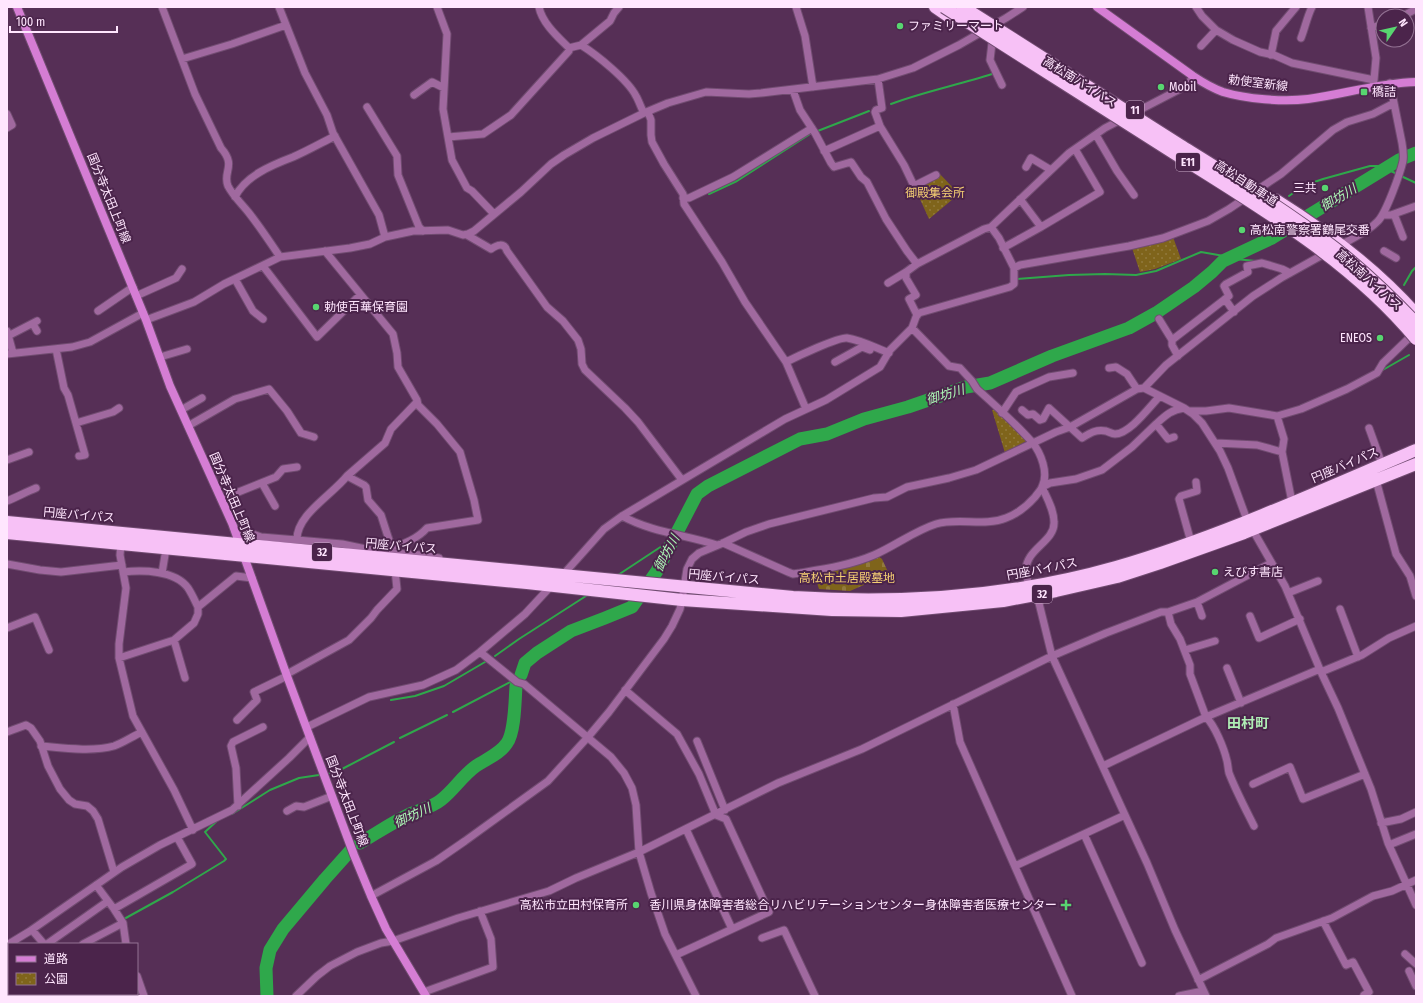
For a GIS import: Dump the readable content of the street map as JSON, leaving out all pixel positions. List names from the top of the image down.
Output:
{
  "streets": {
    "highway": [
      "高松南バイパス",
      "11",
      "E11",
      "高松自動車道",
      "円座バイパス",
      "32"
    ],
    "main road": ["勅使室新線", "国分寺太田上町線"]
  },
  "crossings": [
    ["高松南バイパス", "高松自動車道"],
    ["国分寺太田上町線", "円座バイパス"]
  ],
  "districts": ["田村町"],
  "water": ["御坊川"],
  "parks": ["御殿集会所", "高松市土居殿墓地"],
  "places": {
    "other": [
      "ファミリーマート",
      "Mobil",
      "三共",
      "高松南警察署鶴尾交番",
      "勅使百華保育園",
      "ENEOS",
      "えびす書店",
      "高松市立田村保育所"
    ],
    "transit": ["橋詰"],
    "health": ["香川県身体障害者総合リハビリテーションセンター身体障害者医療センター"]
  },
  "legend": ["道路", "公園"],
  "scale_bar": "100 m",
  "north": "top right"
}
